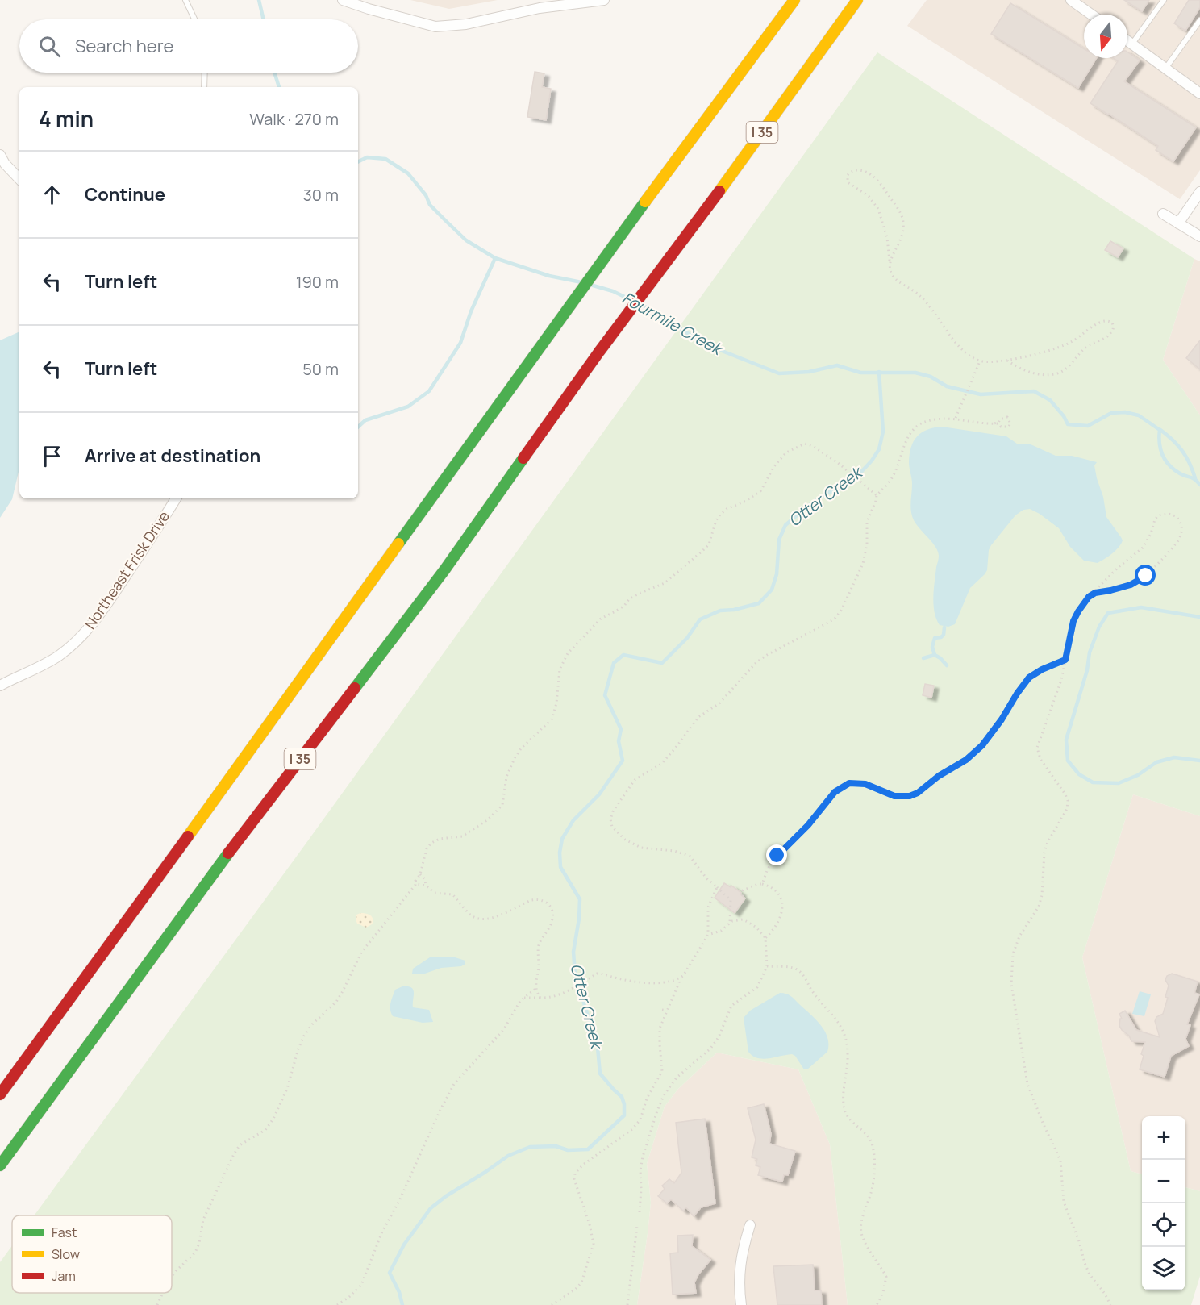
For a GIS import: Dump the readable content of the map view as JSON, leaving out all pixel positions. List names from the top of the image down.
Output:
{
  "streets": {
    "highway": ["I 35"],
    "street": ["Northeast Frisk Drive"]
  },
  "water": ["Fourmile Creek", "Otter Creek"],
  "legend": ["Fast", "Slow", "Jam"],
  "north": "bottom",
  "page": {
    "search": "Search here",
    "heading": ["4 min", "Walk · 270 m"],
    "list": [
      ["Continue", "30 m"],
      ["Turn left", "190 m"],
      ["Turn left", "50 m"],
      "Arrive at destination"
    ],
    "map_buttons": ["+", "−"]
  }
}
